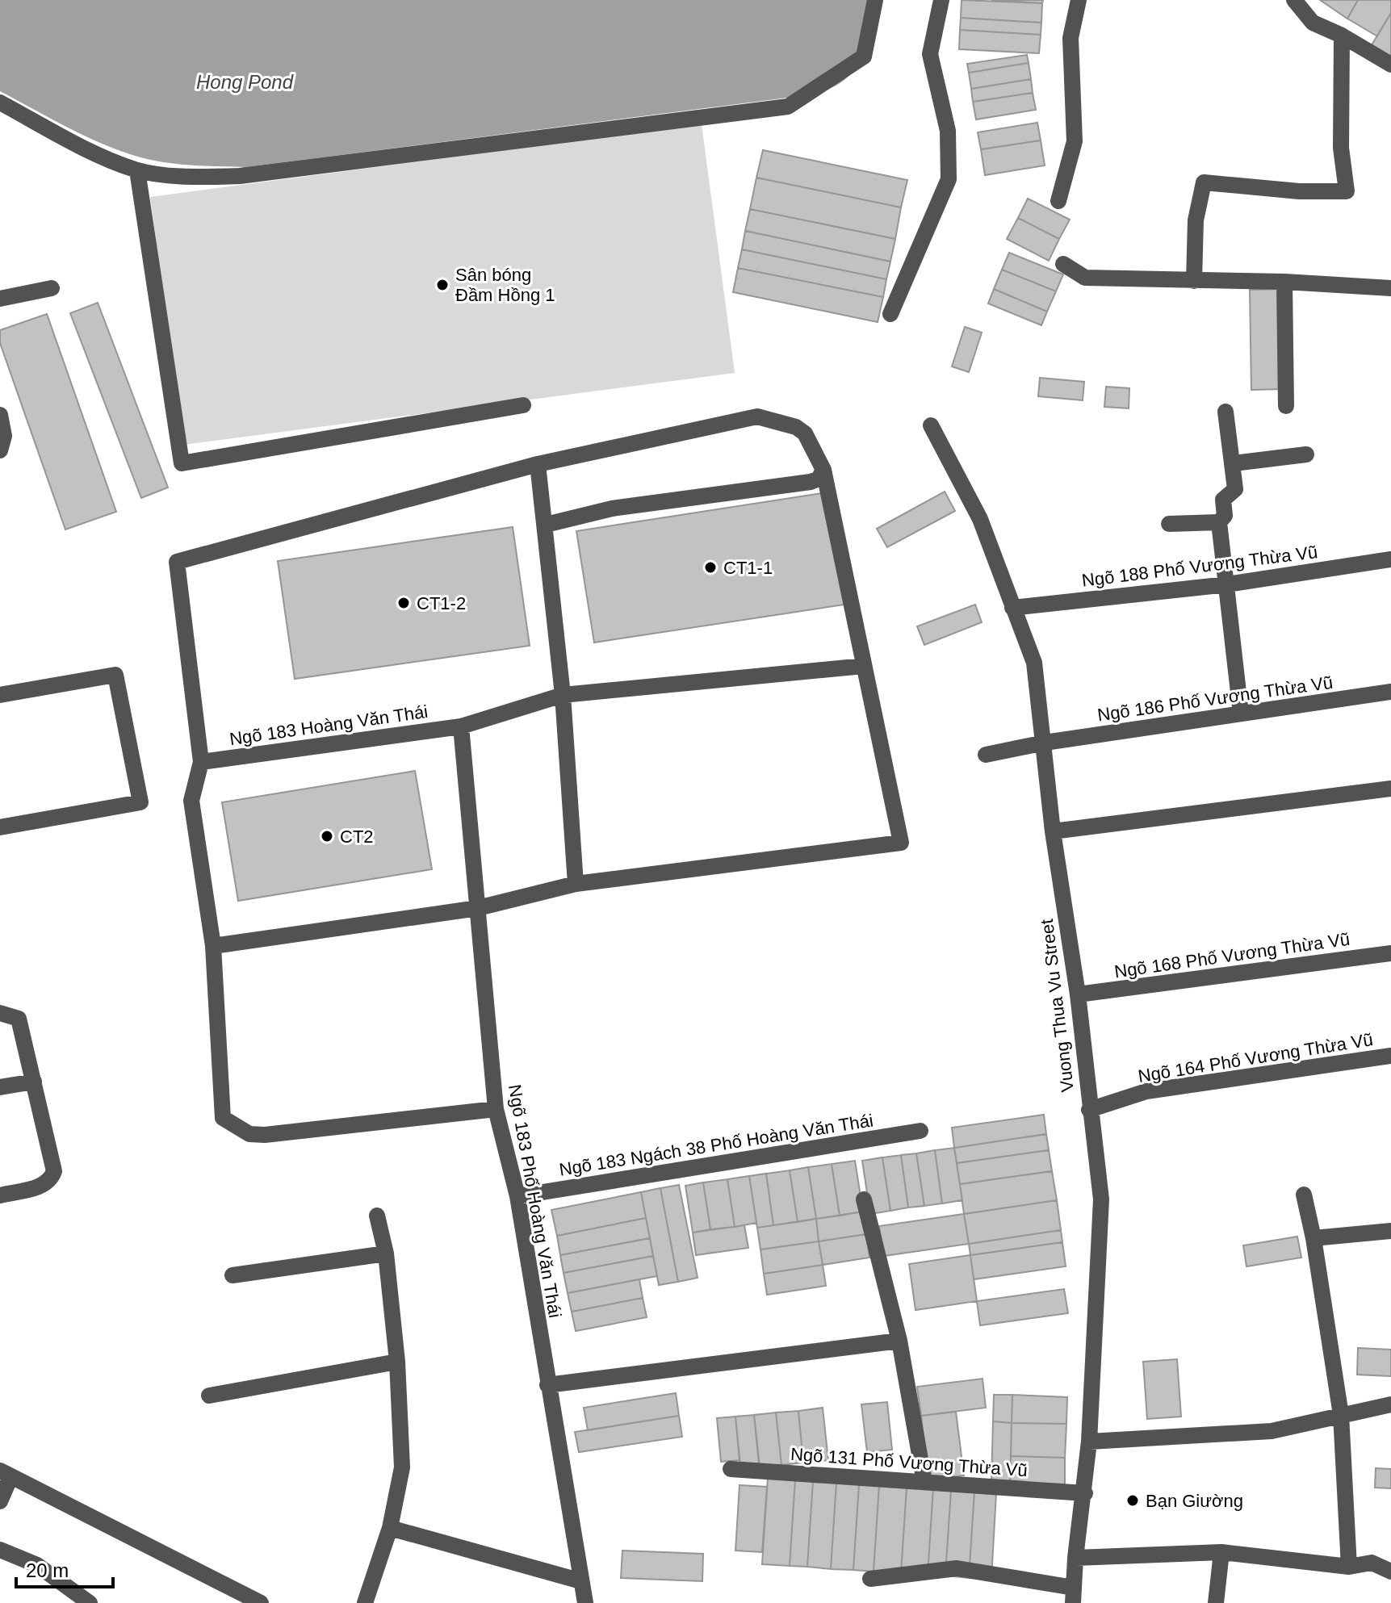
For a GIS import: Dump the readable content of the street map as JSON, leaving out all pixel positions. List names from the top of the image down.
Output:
{
  "streets": {
    "street": [
      "Ngõ 188 Phố Vương Thừa Vũ",
      "Ngõ 186 Phố Vương Thừa Vũ",
      "Ngõ 183 Hoàng Văn Thái",
      "Ngõ 168 Phố Vương Thừa Vũ",
      "Vuong Thua Vu Street",
      "Ngõ 164 Phố Vương Thừa Vũ",
      "Ngõ 183 Ngách 38 Phố Hoàng Văn Thái",
      "Ngõ 183 Phố Hoàng Văn Thái",
      "Ngõ 131 Phố Vương Thừa Vũ"
    ]
  },
  "crossings": [
    ["Ngõ 188 Phố Vương Thừa Vũ", "Vuong Thua Vu Street"],
    ["Ngõ 186 Phố Vương Thừa Vũ", "Vuong Thua Vu Street"],
    ["Ngõ 183 Hoàng Văn Thái", "Ngõ 183 Phố Hoàng Văn Thái"],
    ["Ngõ 168 Phố Vương Thừa Vũ", "Vuong Thua Vu Street"],
    ["Vuong Thua Vu Street", "Ngõ 164 Phố Vương Thừa Vũ"],
    ["Vuong Thua Vu Street", "Ngõ 131 Phố Vương Thừa Vũ"],
    ["Ngõ 183 Ngách 38 Phố Hoàng Văn Thái", "Ngõ 183 Phố Hoàng Văn Thái"]
  ],
  "water": ["Hong Pond"],
  "places": [
    "Sân bóng Đầm Hồng 1",
    "CT1-1",
    "CT1-2",
    "CT2",
    "Bạn Giường"
  ],
  "scale_bar": "20 m"
}
